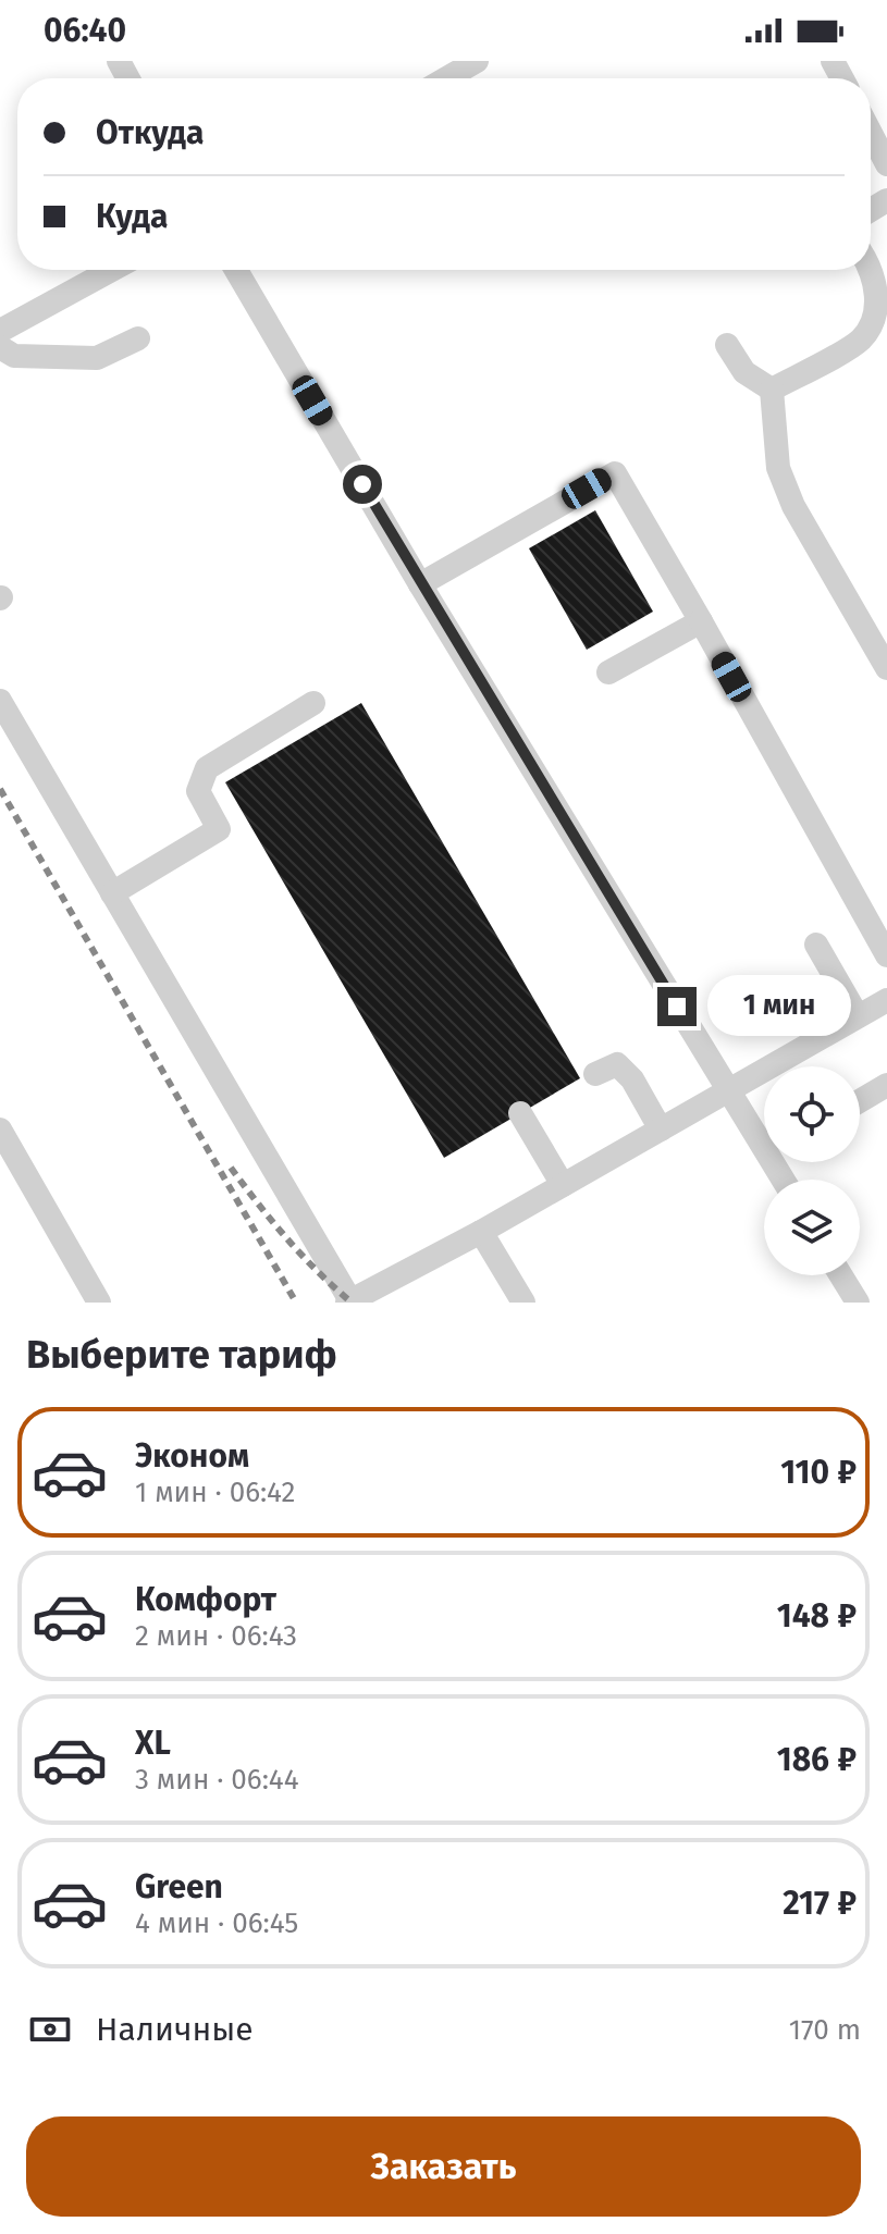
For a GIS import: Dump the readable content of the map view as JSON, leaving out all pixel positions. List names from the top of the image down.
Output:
{
  "page": {
    "status": "06:40",
    "banner": ["Откуда", "Куда"],
    "bubble": "1 мин",
    "heading": "Выберите тариф",
    "list": [
      {
        "name": "Эконом",
        "note": "1 мин · 06:42",
        "value": "110 ₽"
      },
      {
        "name": "Комфорт",
        "note": "2 мин · 06:43",
        "value": "148 ₽"
      },
      {
        "name": "XL",
        "note": "3 мин · 06:44",
        "value": "186 ₽"
      },
      {
        "name": "Green",
        "note": "4 мин · 06:45",
        "value": "217 ₽"
      }
    ],
    "pay": ["Наличные", "170 m"],
    "buttons": "Заказать"
  }
}
